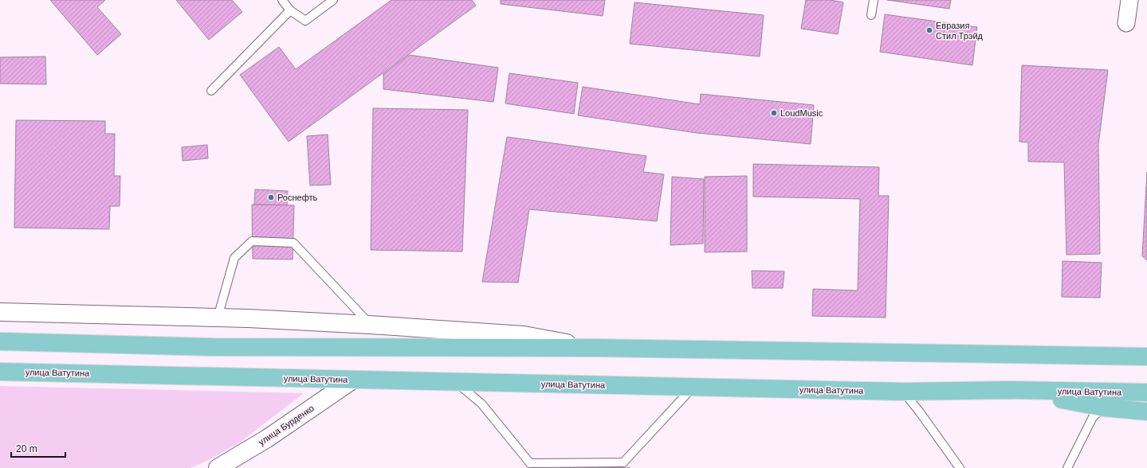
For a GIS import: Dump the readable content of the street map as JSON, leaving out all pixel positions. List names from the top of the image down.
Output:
{
  "streets": {
    "main road": ["улица Ватутина"],
    "street": ["улица Бурденко"]
  },
  "crossings": [
    ["улица Ватутина", "улица Бурденко"]
  ],
  "places": ["Евразия Стил Трэйд", "LoudMusic", "Роснефть"],
  "scale_bar": "20 m"
}
